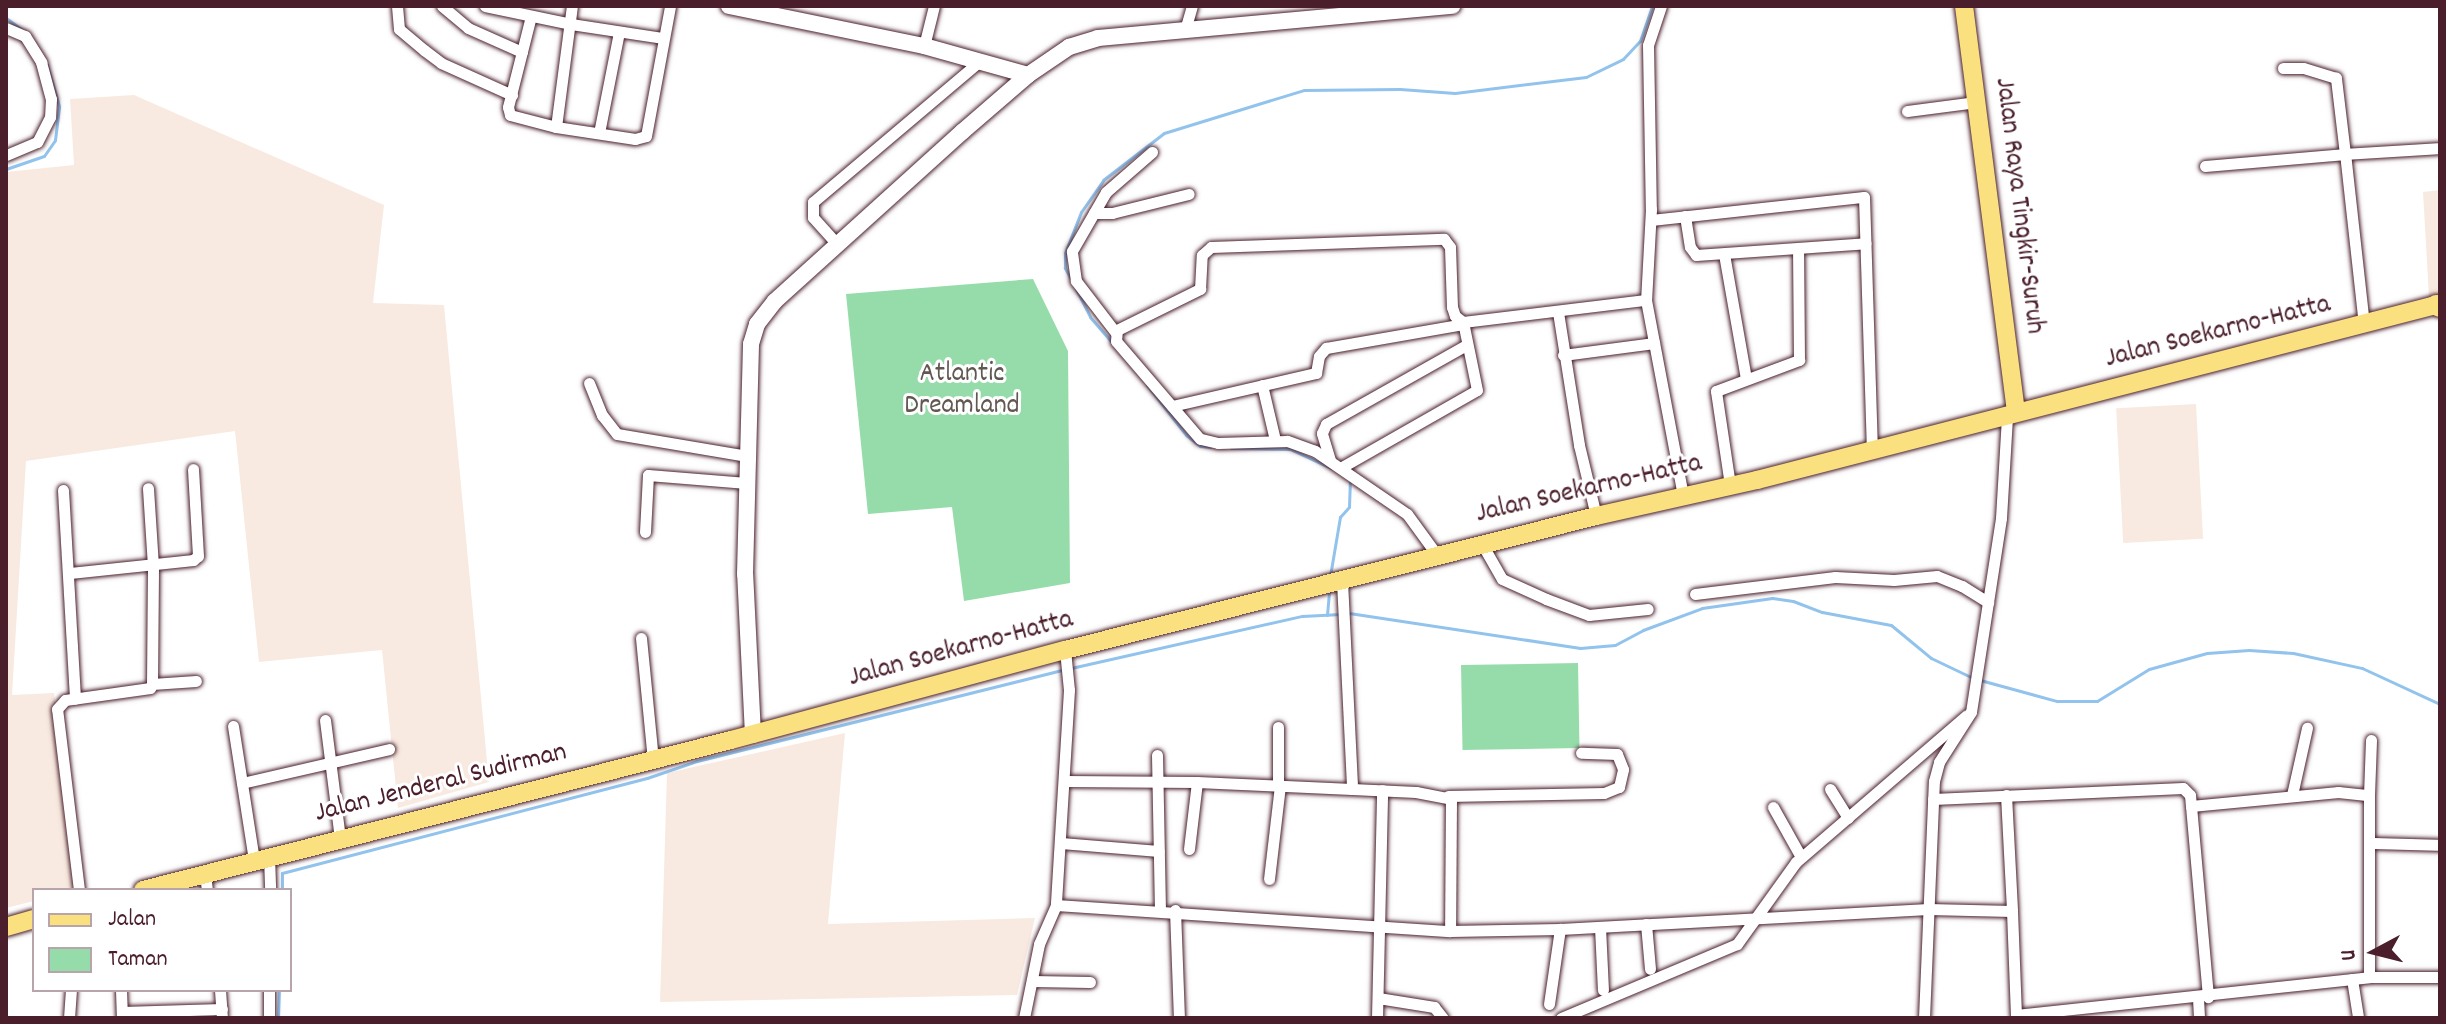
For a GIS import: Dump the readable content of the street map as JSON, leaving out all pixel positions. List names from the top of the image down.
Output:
{
  "streets": {
    "main road": ["Jalan Raya Tingkir-Suruh", "Jalan Soekarno-Hatta", "Jalan Jenderal Sudirman"]
  },
  "crossings": [
    ["Jalan Raya Tingkir-Suruh", "Jalan Soekarno-Hatta"],
    ["Jalan Soekarno-Hatta", "Jalan Jenderal Sudirman"]
  ],
  "parks": ["Atlantic Dreamland"],
  "legend": ["Jalan", "Taman"],
  "north": "left"
}
